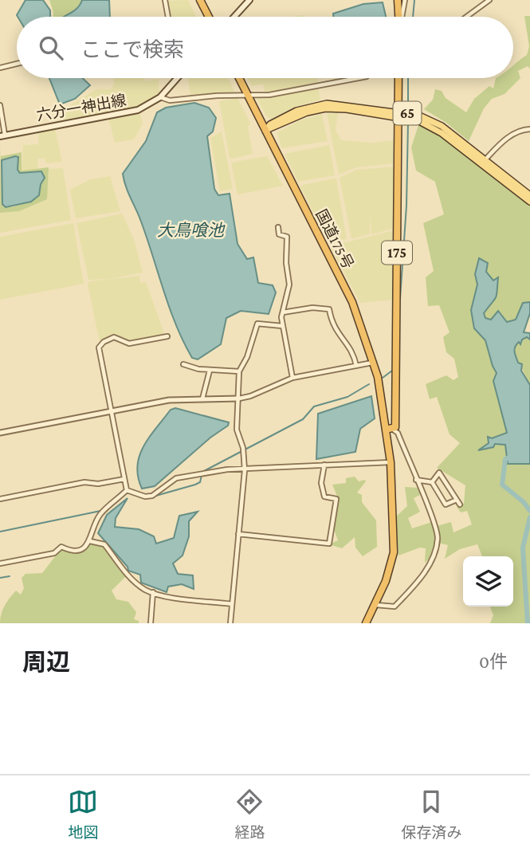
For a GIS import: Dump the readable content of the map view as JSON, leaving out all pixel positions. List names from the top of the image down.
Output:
{
  "streets": {
    "highway": ["国道175号", "175"],
    "main road": ["六分一神出線", "65"]
  },
  "crossings": [
    ["65", "国道175号"]
  ],
  "water": ["大鳥喰池"],
  "page": {
    "search": "ここで検索",
    "heading": ["周辺", "0件"],
    "nav": ["地図", "経路", "保存済み"]
  }
}
